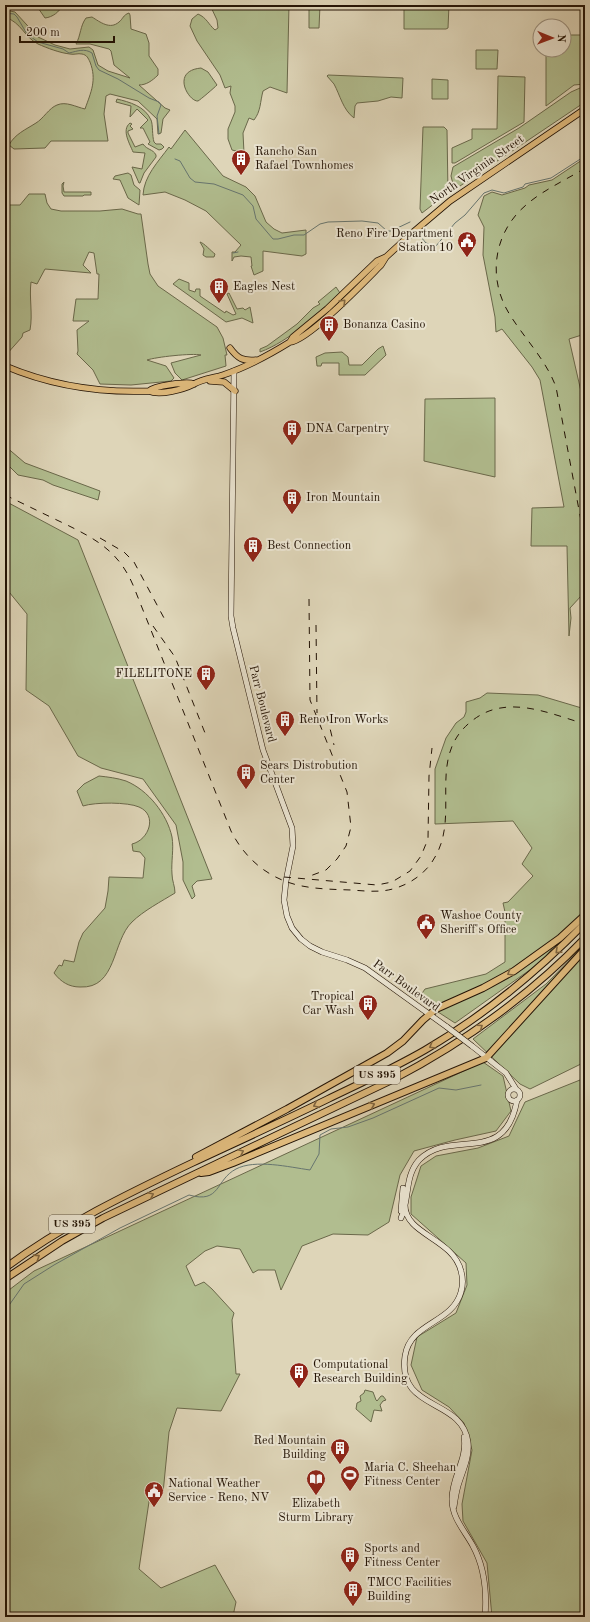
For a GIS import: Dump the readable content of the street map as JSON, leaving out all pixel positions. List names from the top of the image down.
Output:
{
  "streets": {
    "highway": ["US 395"],
    "main road": ["North Virginia Street", "Parr Boulevard"]
  },
  "crossings": [
    ["North Virginia Street", "Parr Boulevard"]
  ],
  "places": {
    "building": [
      "Rancho San Rafael Townhomes",
      "Eagles Nest",
      "Bonanza Casino",
      "DNA Carpentry",
      "Iron Mountain",
      "Best Connection",
      "FILELITONE",
      "Reno Iron Works",
      "Sears Distrobution Center",
      "Tropical Car Wash",
      "Computational Research Building",
      "Red Mountain Building",
      "Sports and Fitness Center",
      "TMCC Facilities Building"
    ],
    "public building": ["Reno Fire Department Station 10", "Washoe County Sheriff's Office", "National Weather Service - Reno, NV"],
    "sports": ["Maria C. Sheehan Fitness Center"],
    "library": ["Elizabeth Sturm Library"]
  },
  "scale_bar": "200 m",
  "north": "right"
}
